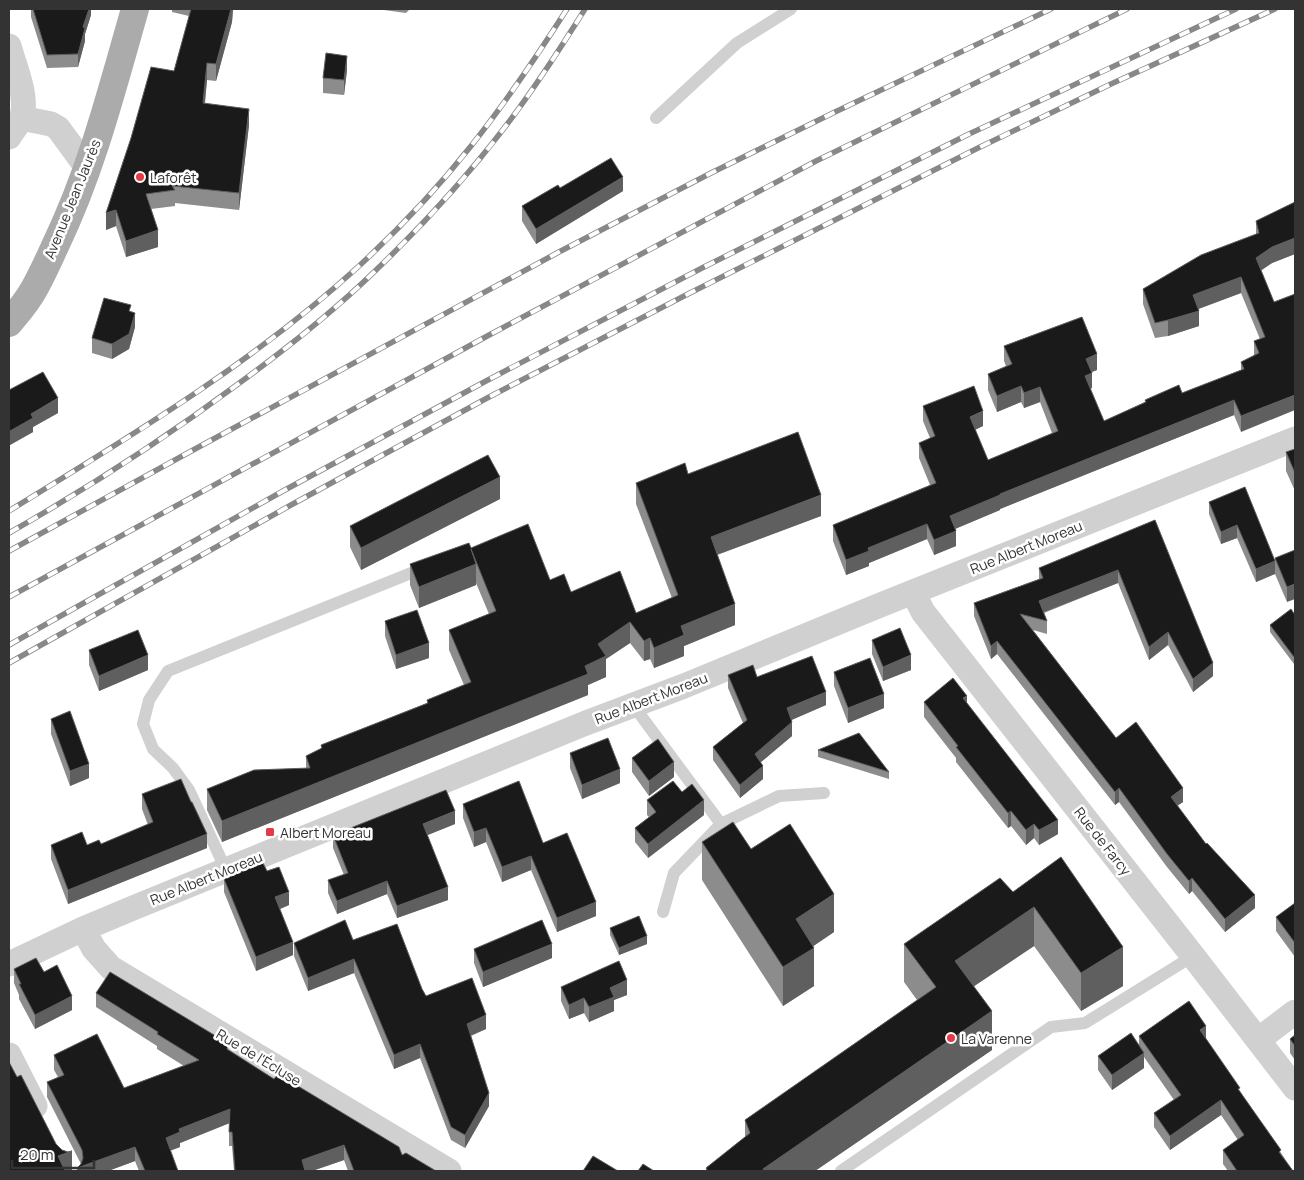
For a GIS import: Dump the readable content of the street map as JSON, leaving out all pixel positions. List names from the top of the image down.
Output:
{
  "streets": {
    "main road": ["Avenue Jean Jaurès"],
    "street": ["Rue Albert Moreau", "Rue de Farcy", "Rue de l'Écluse"]
  },
  "crossings": [
    ["Rue Albert Moreau", "Rue de Farcy"],
    ["Rue Albert Moreau", "Rue de l'Écluse"]
  ],
  "places": {
    "other": ["Laforêt", "La Varenne"],
    "transit": ["Albert Moreau"]
  },
  "scale_bar": "20 m"
}
